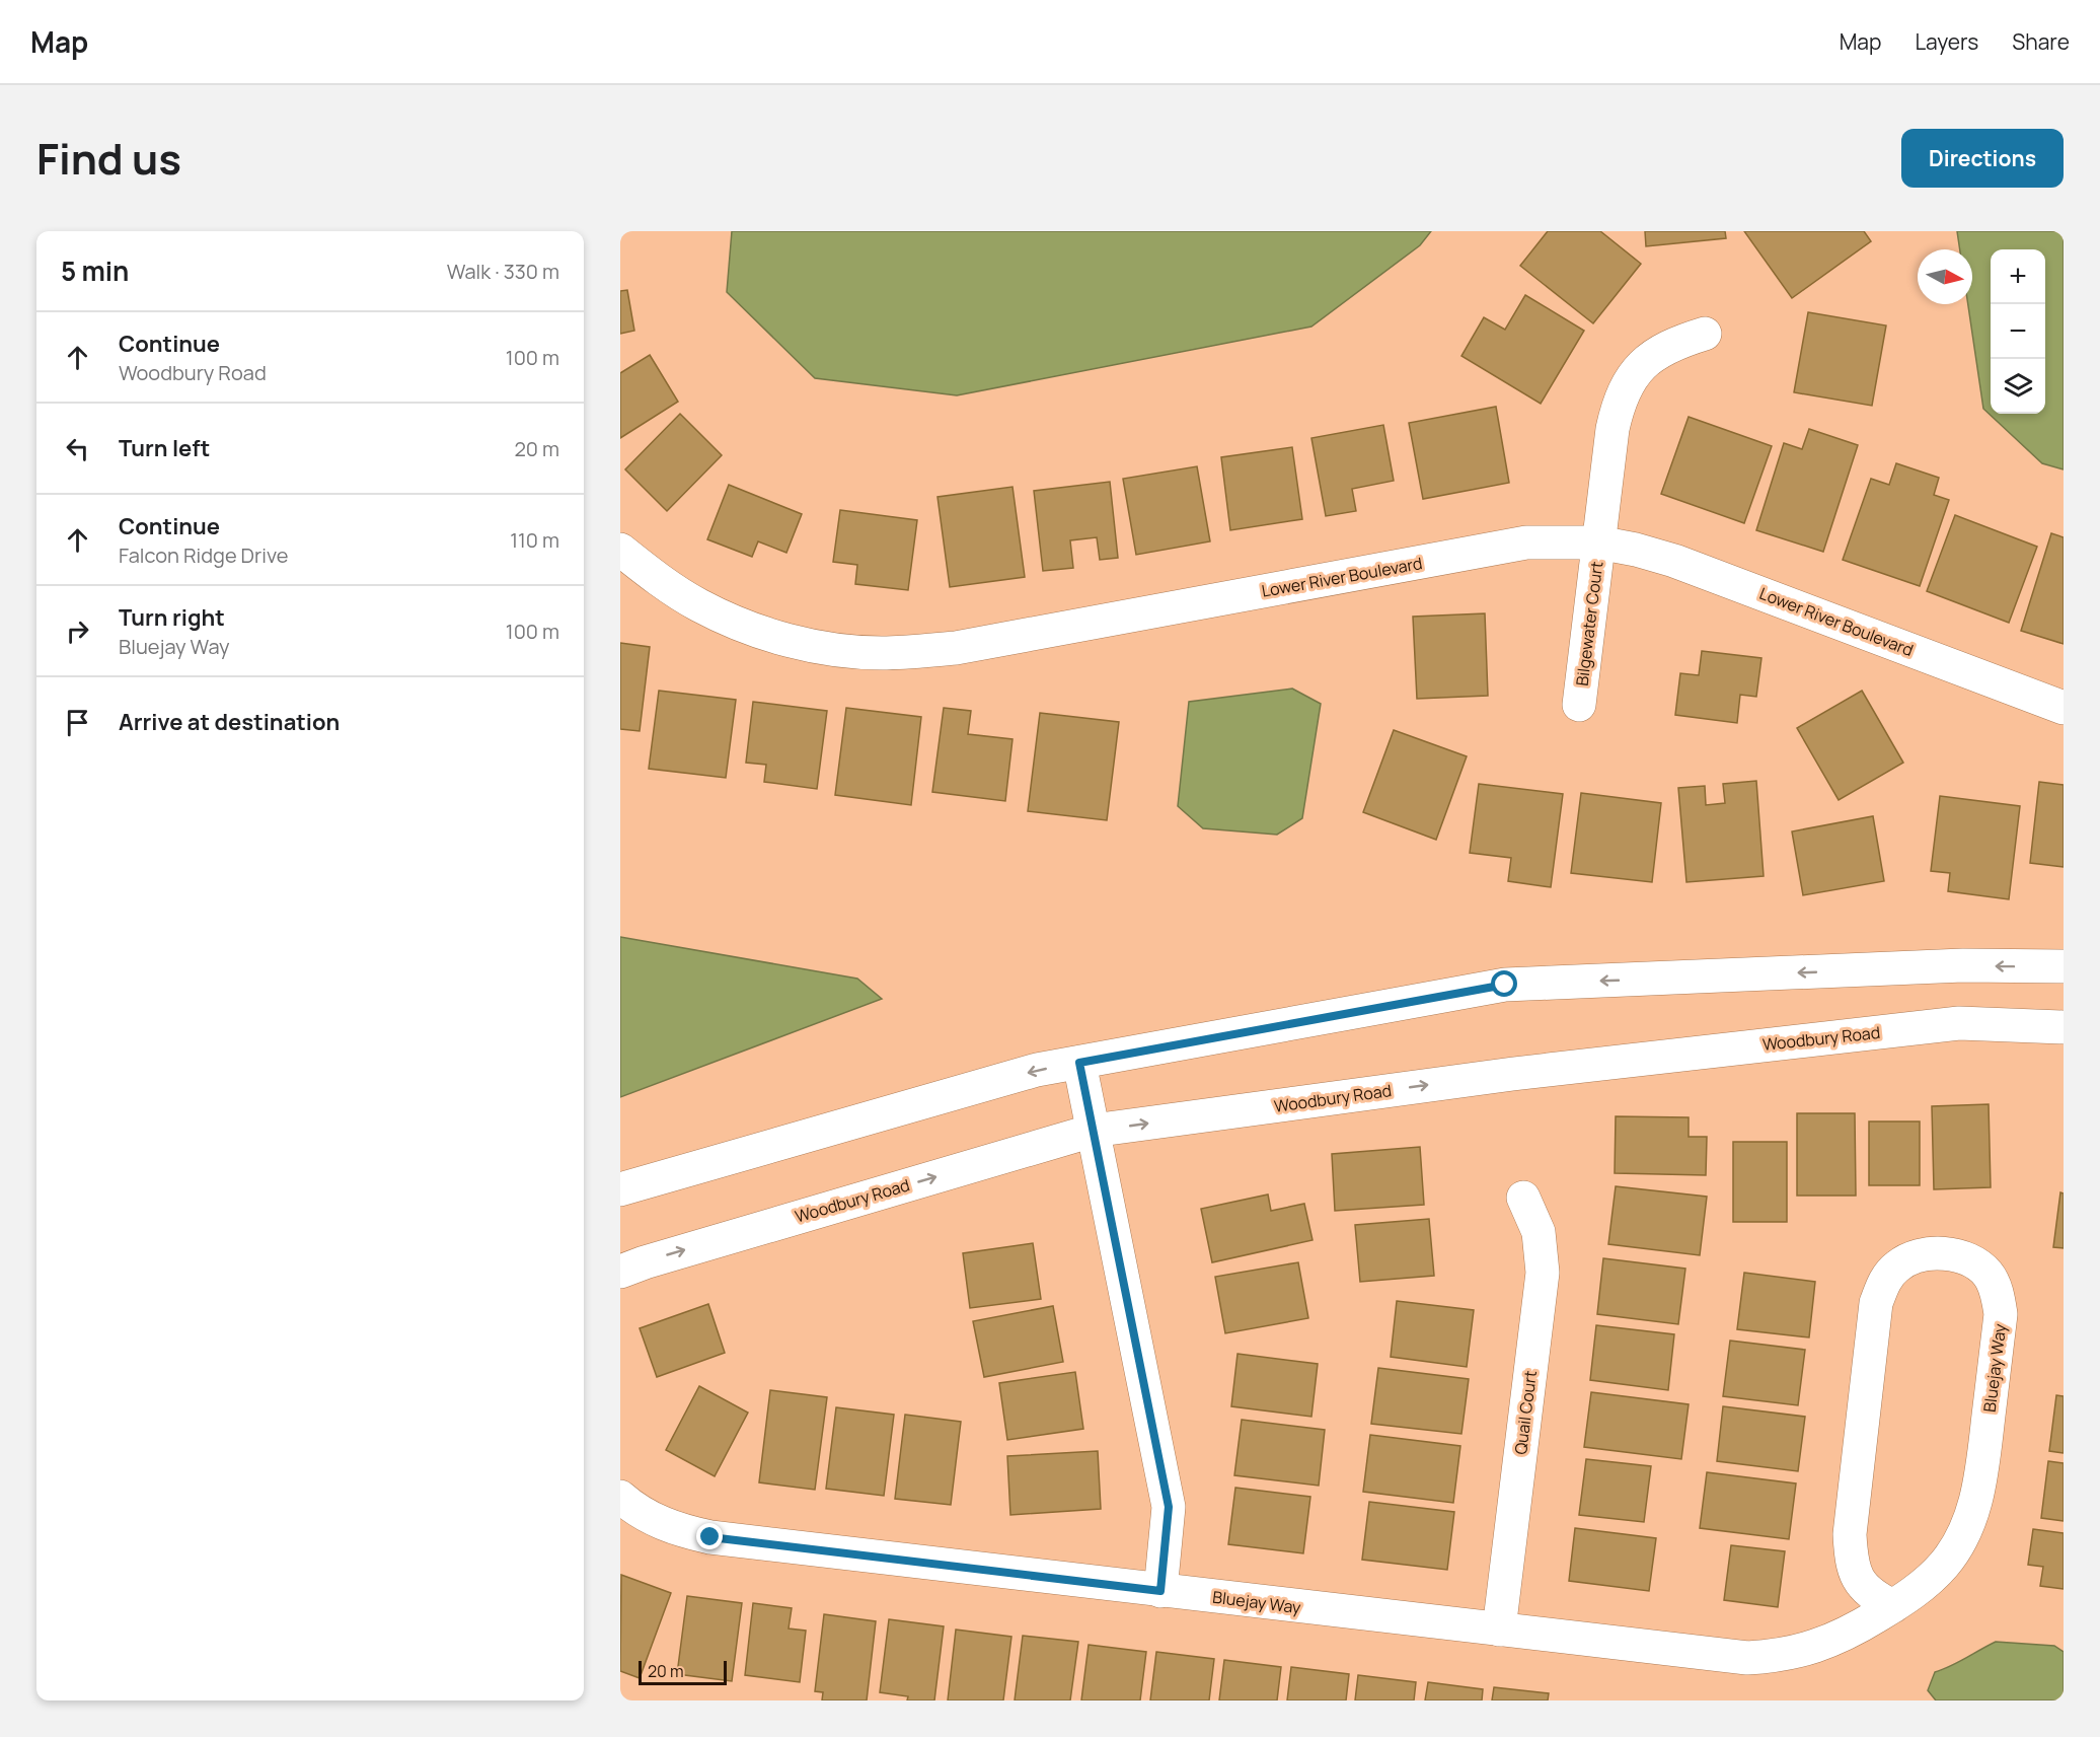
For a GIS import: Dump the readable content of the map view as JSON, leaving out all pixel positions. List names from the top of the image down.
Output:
{
  "streets": {
    "street": [
      "Lower River Boulevard",
      "Bilgewater Court",
      "Woodbury Road",
      "Bluejay Way",
      "Quail Court"
    ]
  },
  "crossings": [
    ["Lower River Boulevard", "Bilgewater Court"],
    ["Bluejay Way", "Quail Court"]
  ],
  "scale_bar": "20 m",
  "north": "right",
  "page": {
    "header": "Map",
    "nav": ["Map", "Layers", "Share"],
    "title": "Find us",
    "buttons": "Directions",
    "heading": ["5 min", "Walk · 330 m"],
    "map_buttons": ["+", "−"],
    "list": [
      ["Continue", "Woodbury Road", "100 m"],
      ["Turn left", "20 m"],
      ["Continue", "Falcon Ridge Drive", "110 m"],
      ["Turn right", "Bluejay Way", "100 m"],
      "Arrive at destination"
    ],
    "scale": "20 m"
  }
}
